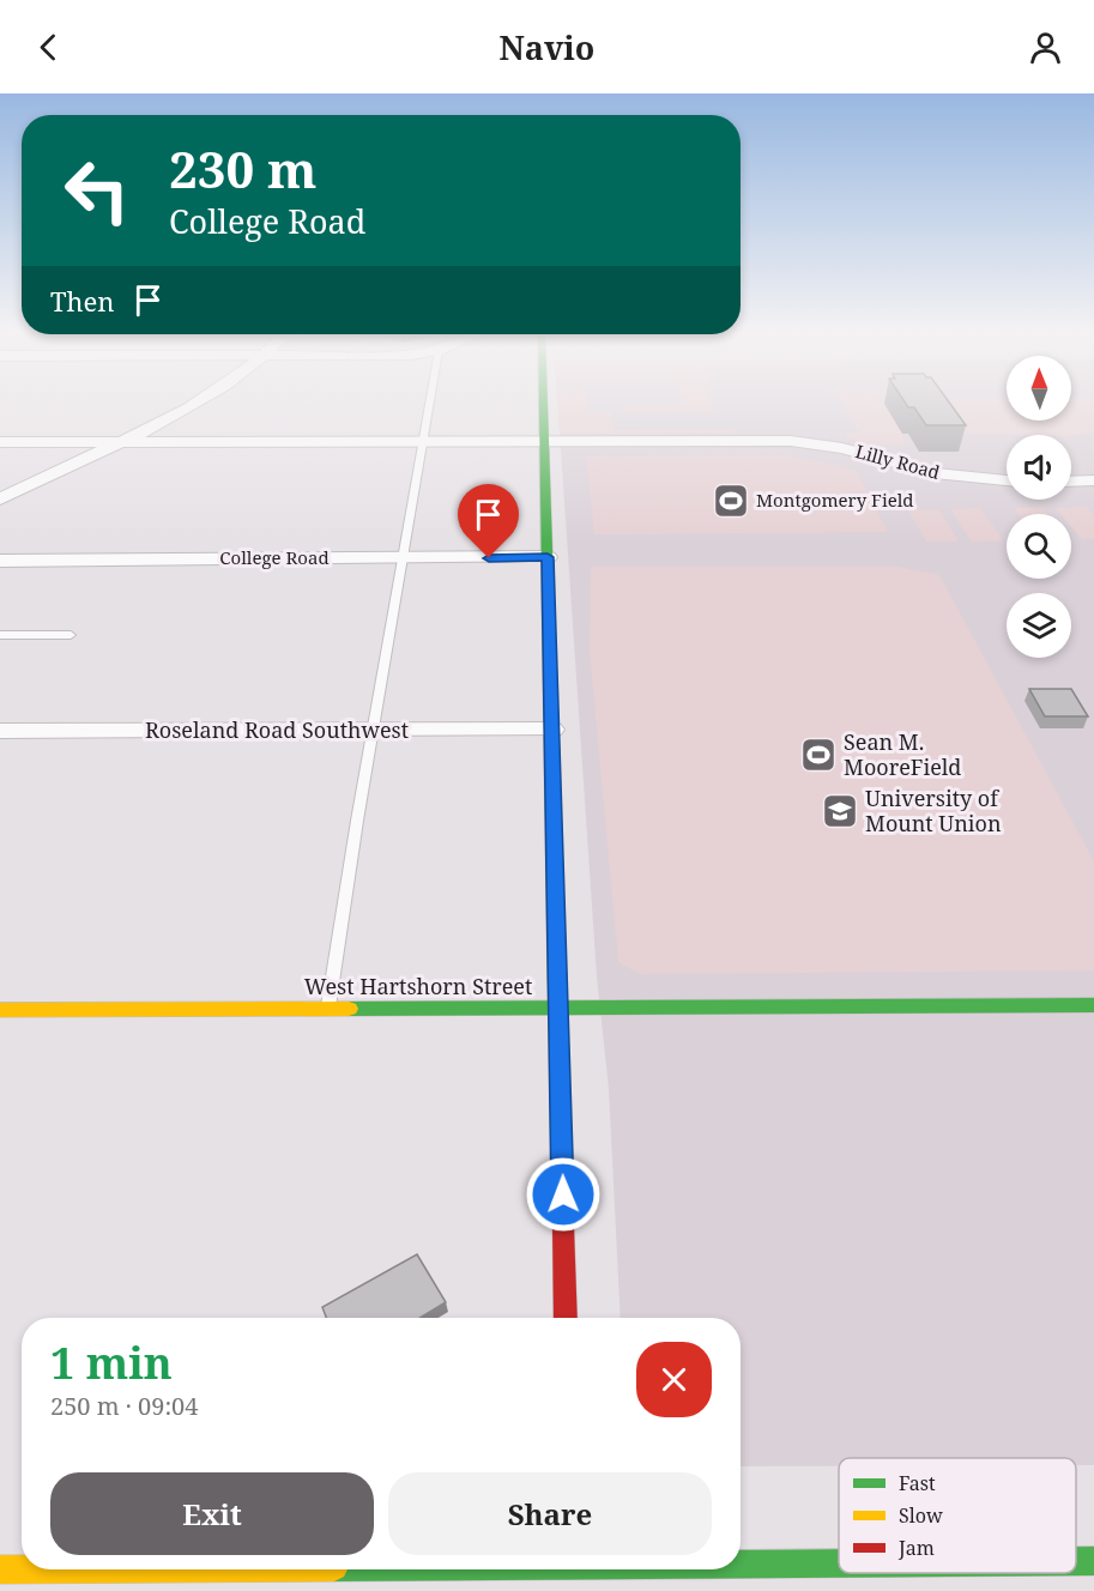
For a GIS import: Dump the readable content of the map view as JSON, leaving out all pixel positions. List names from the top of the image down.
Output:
{
  "streets": {
    "main road": ["West Hartshorn Street"],
    "street": ["Lilly Road", "College Road", "Roseland Road Southwest"]
  },
  "places": {
    "sports": ["Montgomery Field", "Sean M. MooreField"],
    "school or university": ["University of Mount Union"]
  },
  "legend": ["Fast", "Slow", "Jam"],
  "north": "top",
  "page": {
    "header": "Navio",
    "turn": ["230 m", "College Road"],
    "then": "Then",
    "heading": ["1 min", "250 m · 09:04"],
    "buttons": ["Exit", "Share"]
  }
}
